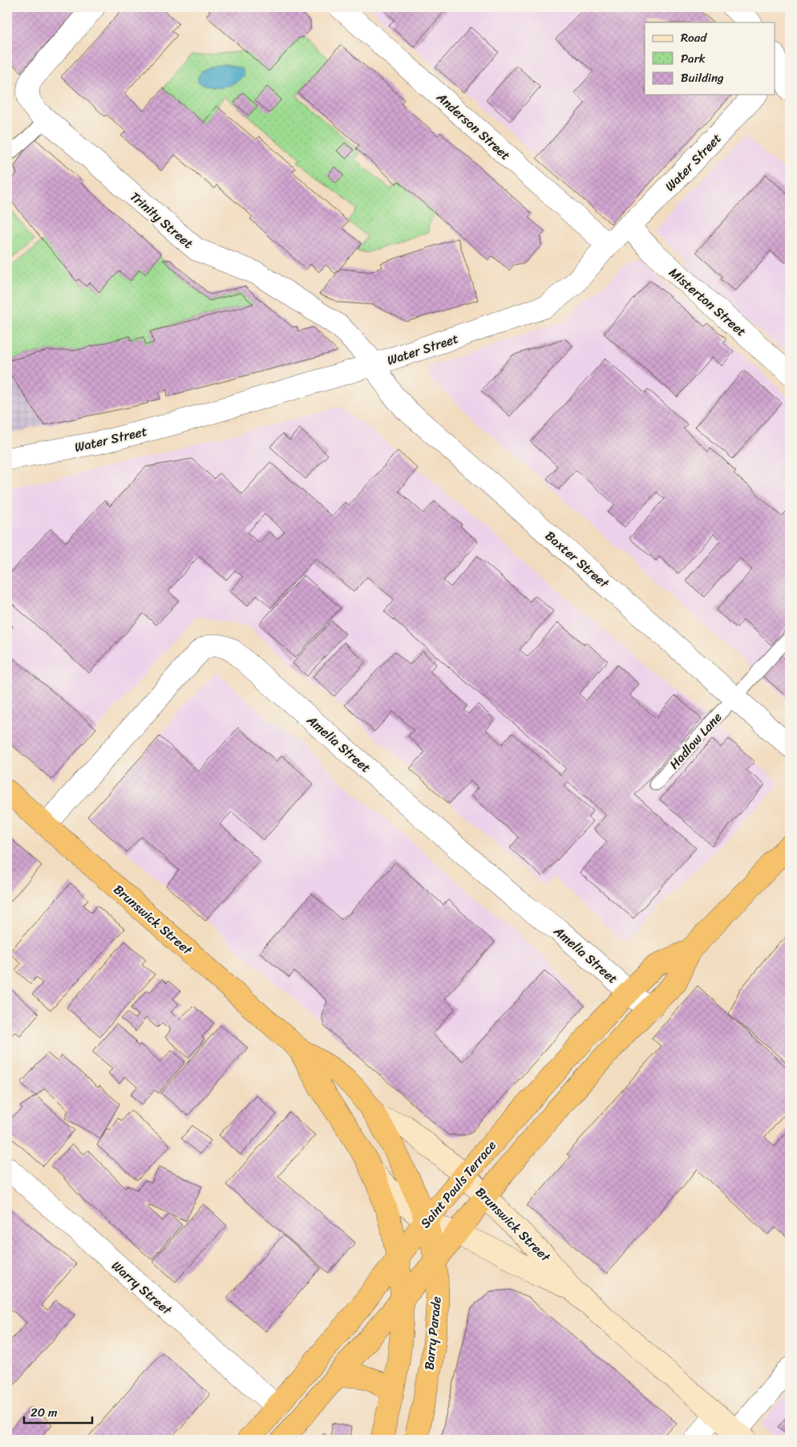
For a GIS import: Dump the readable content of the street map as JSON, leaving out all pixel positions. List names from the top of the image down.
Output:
{
  "streets": {
    "highway": ["Brunswick Street", "Saint Pauls Terrace", "Barry Parade"],
    "street": [
      "Anderson Street",
      "Water Street",
      "Trinity Street",
      "Misterton Street",
      "Baxter Street",
      "Amelia Street",
      "Warry Street"
    ],
    "lane": ["Hadlow Lane"]
  },
  "crossings": [
    ["Anderson Street", "Water Street"],
    ["Water Street", "Trinity Street"],
    ["Water Street", "Misterton Street"],
    ["Water Street", "Baxter Street"],
    ["Trinity Street", "Baxter Street"],
    ["Baxter Street", "Hadlow Lane"],
    ["Amelia Street", "Brunswick Street"],
    ["Amelia Street", "Saint Pauls Terrace"],
    ["Brunswick Street", "Saint Pauls Terrace"],
    ["Brunswick Street", "Barry Parade"],
    ["Saint Pauls Terrace", "Warry Street"],
    ["Saint Pauls Terrace", "Barry Parade"]
  ],
  "legend": ["Road", "Park", "Building"],
  "scale_bar": "20 m"
}
